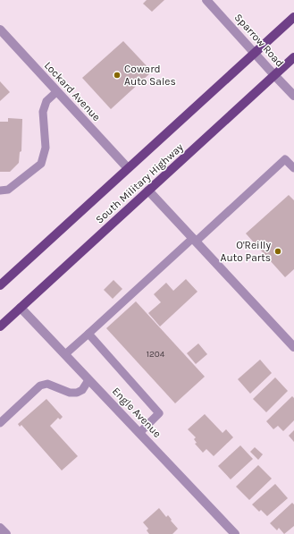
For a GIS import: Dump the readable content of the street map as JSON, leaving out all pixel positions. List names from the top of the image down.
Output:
{
  "streets": {
    "main road": ["South Military Highway"],
    "street": ["Sparrow Road", "Lockard Avenue", "Engle Avenue"]
  },
  "crossings": [
    ["Sparrow Road", "South Military Highway"],
    ["Lockard Avenue", "South Military Highway"],
    ["South Military Highway", "Engle Avenue"]
  ],
  "places": ["Coward Auto Sales", "O'Reilly Auto Parts"],
  "house_numbers": ["1204"]
}
